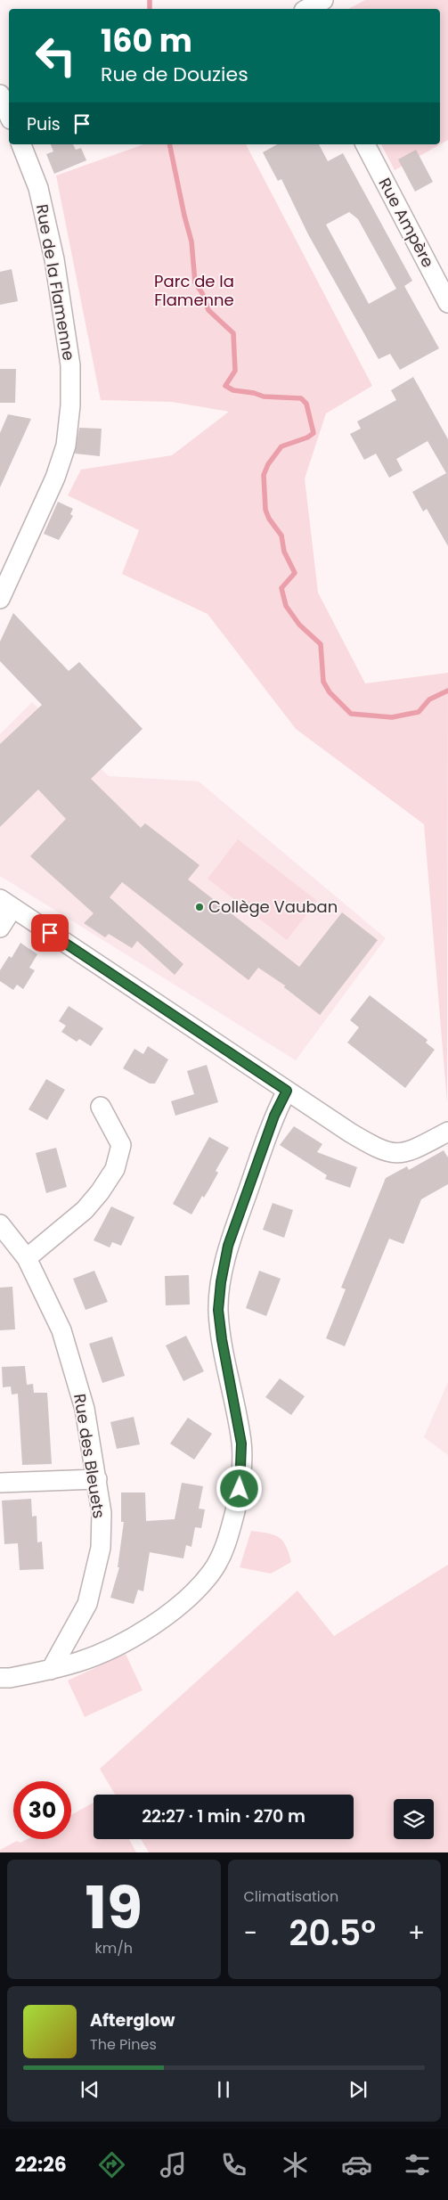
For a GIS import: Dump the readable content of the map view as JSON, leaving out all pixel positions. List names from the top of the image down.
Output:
{
  "streets": {
    "street": ["Rue Ampère", "Rue de la Flamenne", "Rue des Bleuets"]
  },
  "parks": ["Parc de la Flamenne"],
  "places": ["Collège Vauban"],
  "page": {
    "turn": ["160 m", "Rue de Douzies"],
    "then": "Puis",
    "limit": "30",
    "trip": "22:27 · 1 min · 270 m",
    "tile": [
      ["19", "km/h"],
      "Climatisation"
    ],
    "heat": ["−", "20.5°", "+"],
    "song": ["Afterglow", "The Pines"],
    "tabs": "22:26"
  }
}
